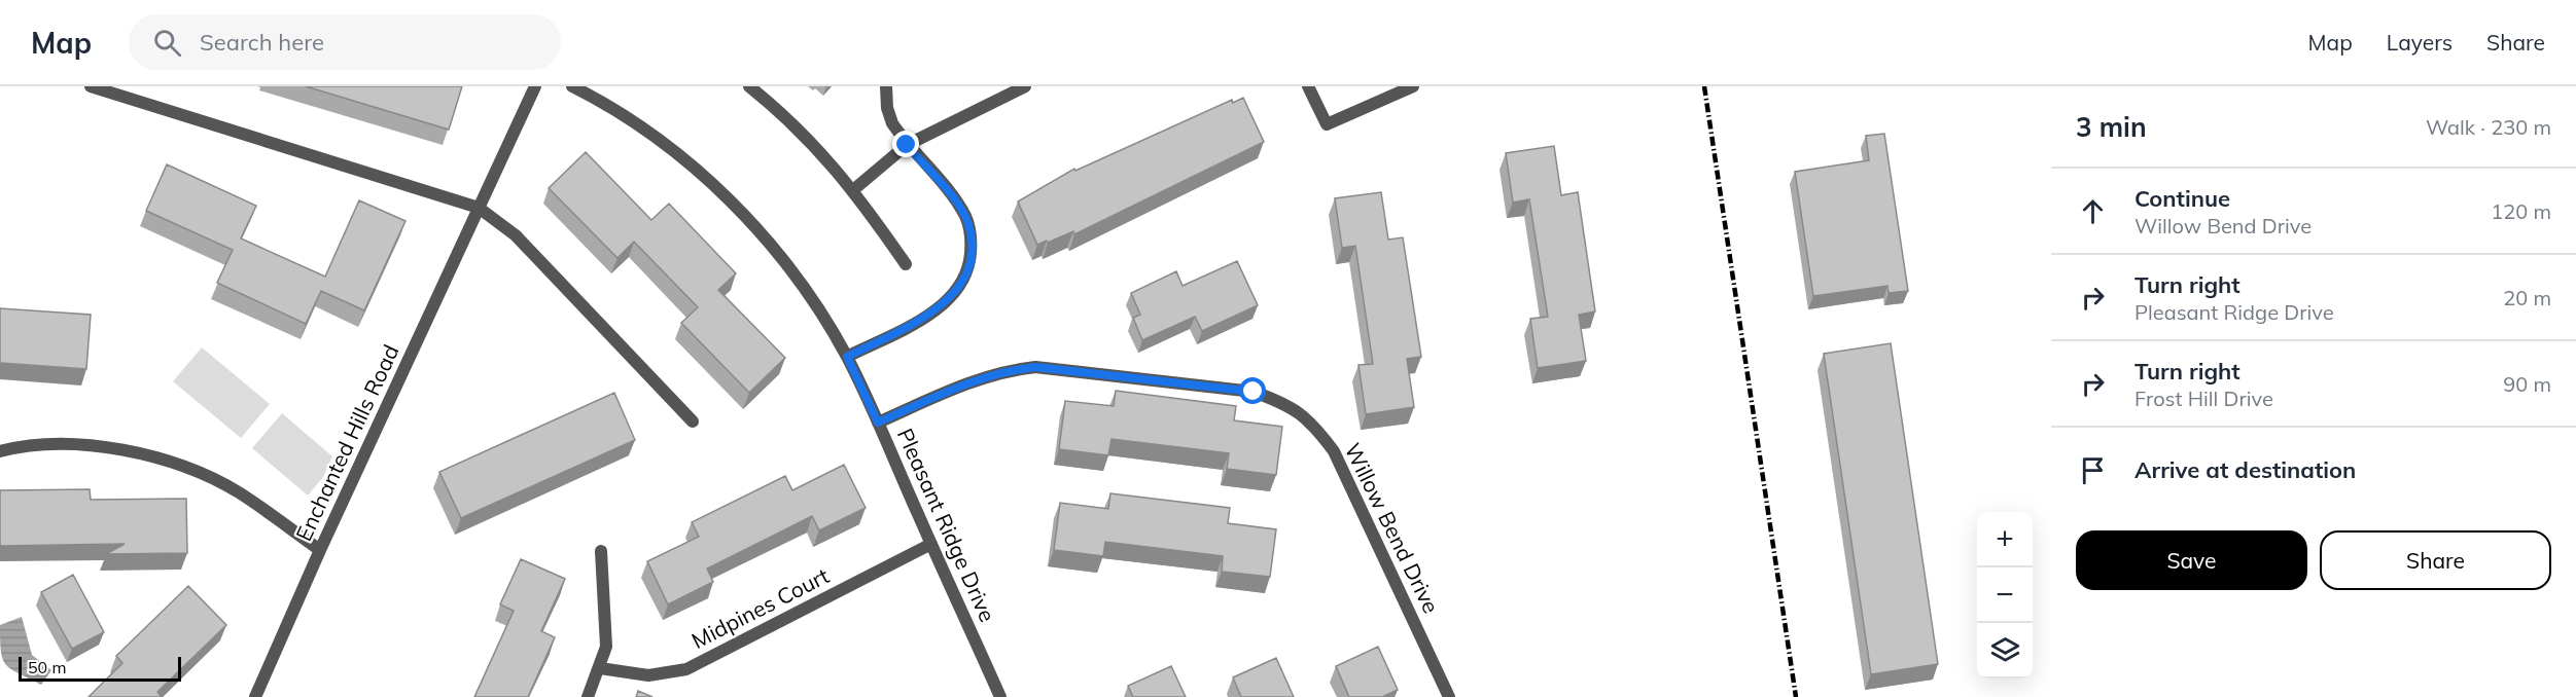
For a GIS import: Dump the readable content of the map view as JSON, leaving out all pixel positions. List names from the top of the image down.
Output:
{
  "streets": {
    "street": [
      "Enchanted Hills Road",
      "Pleasant Ridge Drive",
      "Willow Bend Drive",
      "Midpines Court"
    ]
  },
  "crossings": [
    ["Pleasant Ridge Drive", "Willow Bend Drive"],
    ["Pleasant Ridge Drive", "Midpines Court"]
  ],
  "scale_bar": "50 m",
  "page": {
    "header": "Map",
    "search": "Search here",
    "nav": ["Map", "Layers", "Share"],
    "heading": ["3 min", "Walk · 230 m"],
    "list": [
      ["Continue", "Willow Bend Drive", "120 m"],
      ["Turn right", "Pleasant Ridge Drive", "20 m"],
      ["Turn right", "Frost Hill Drive", "90 m"],
      "Arrive at destination"
    ],
    "map_buttons": ["+", "−"],
    "buttons": ["Save", "Share"],
    "scale": "50 m"
  }
}
